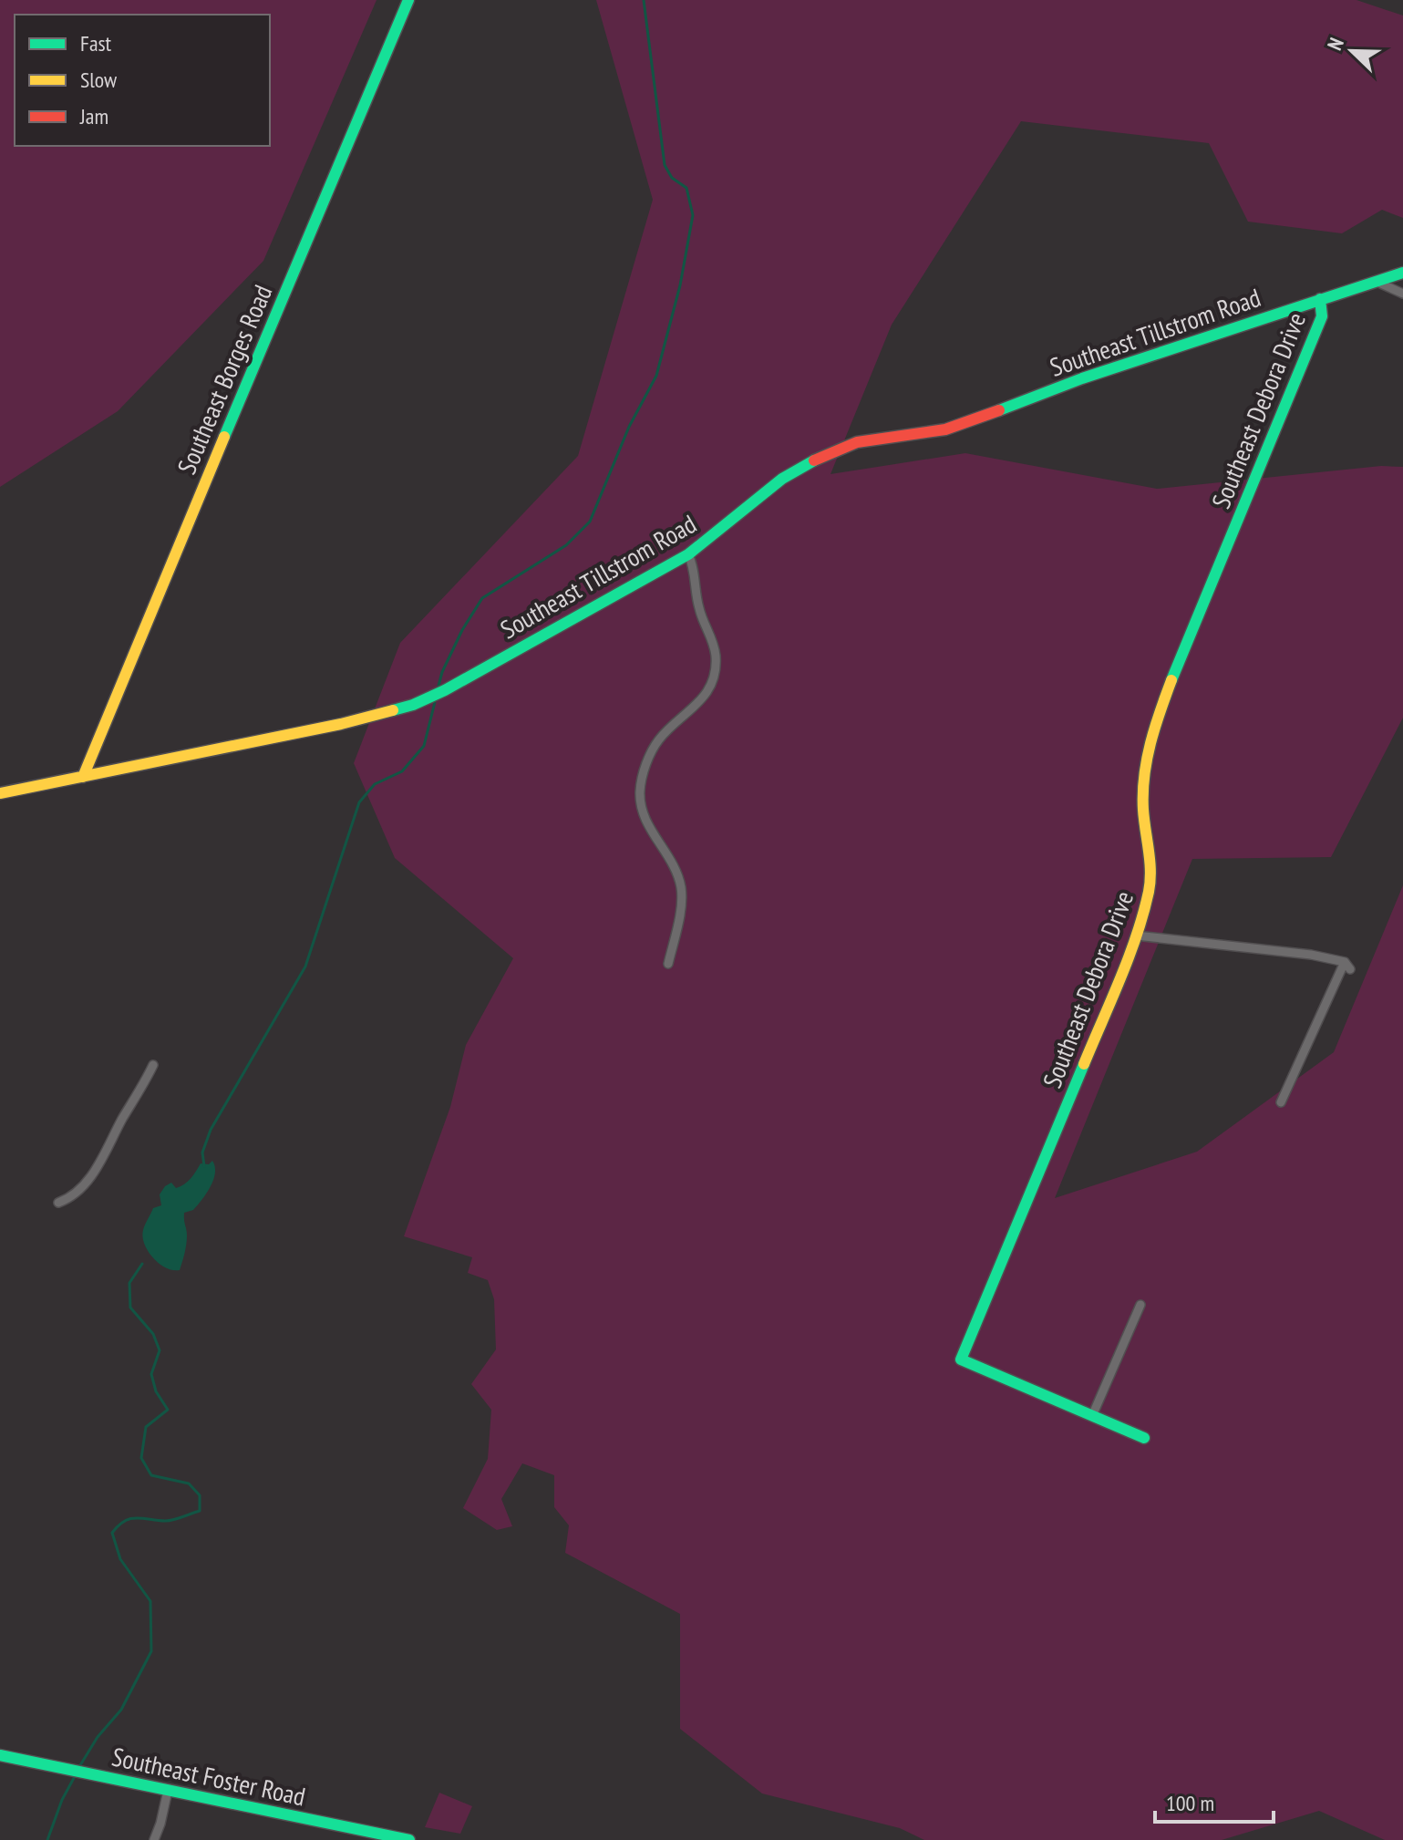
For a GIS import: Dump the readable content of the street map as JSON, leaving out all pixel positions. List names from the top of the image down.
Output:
{
  "streets": {
    "street": [
      "Southeast Tillstrom Road",
      "Southeast Borges Road",
      "Southeast Debora Drive",
      "Southeast Foster Road"
    ]
  },
  "crossings": [
    ["Southeast Tillstrom Road", "Southeast Borges Road"],
    ["Southeast Tillstrom Road", "Southeast Debora Drive"]
  ],
  "legend": ["Fast", "Slow", "Jam"],
  "scale_bar": "100 m",
  "north": "top left"
}
